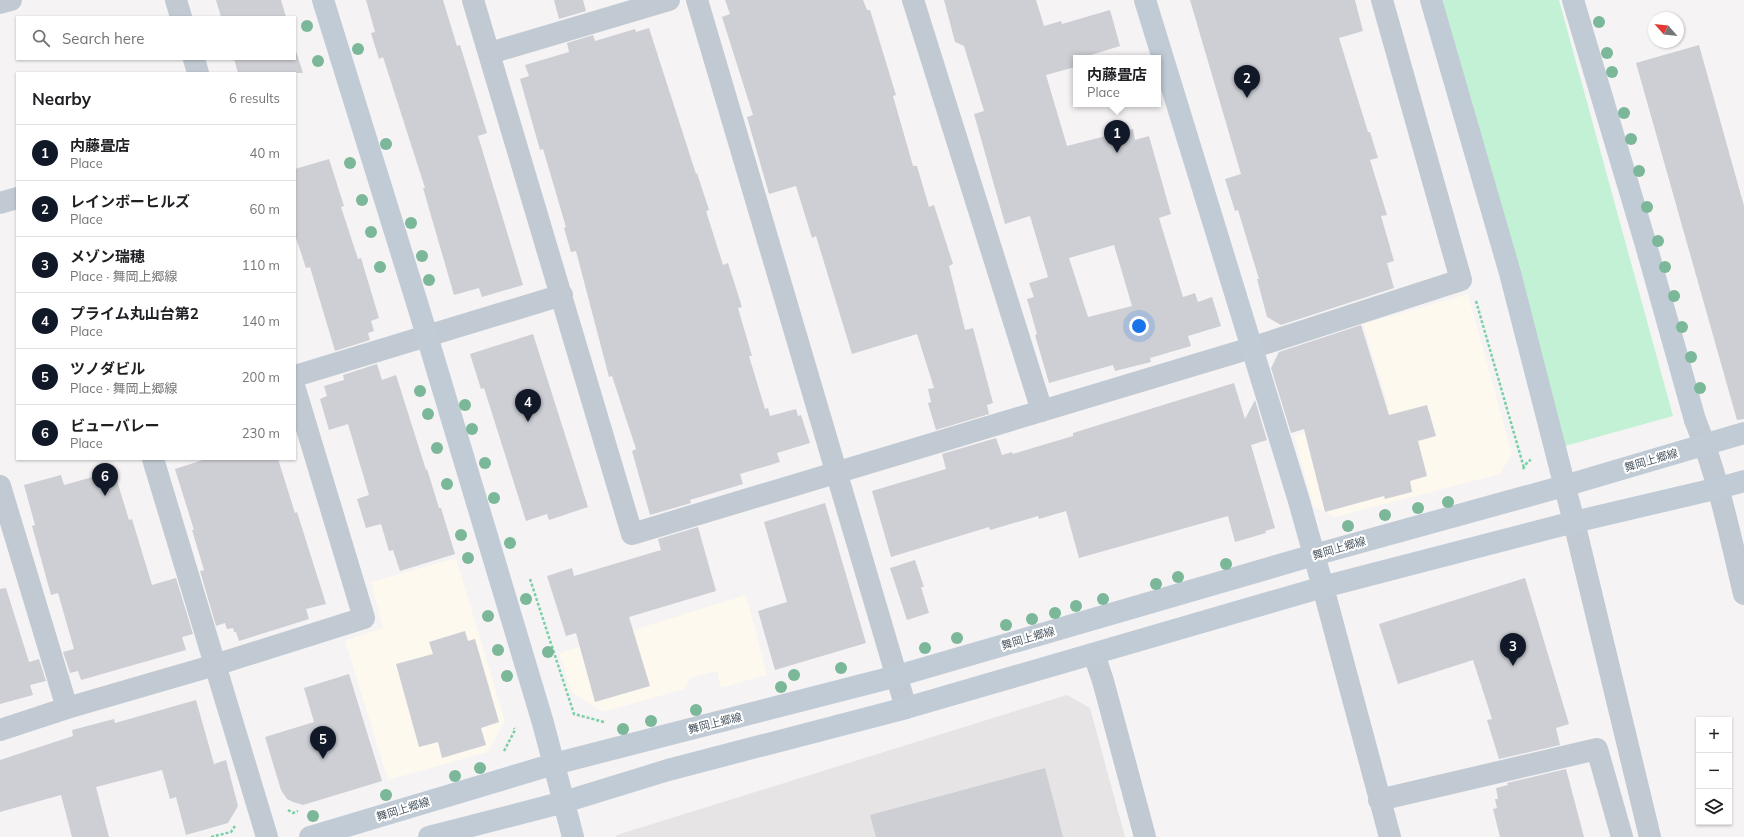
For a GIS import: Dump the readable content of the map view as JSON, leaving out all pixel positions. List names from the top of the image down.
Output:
{
  "streets": {
    "street": ["舞岡上郷線"]
  },
  "north": "top left",
  "page": {
    "search": "Search here",
    "popup": ["内藤畳店", "Place"],
    "pins": [
      "2",
      "1",
      "4",
      "6",
      "3",
      "5"
    ],
    "heading": ["Nearby", "6 results"],
    "list": [
      {
        "mark": "1",
        "name": "内藤畳店",
        "note": "Place",
        "value": "40 m"
      },
      {
        "mark": "2",
        "name": "レインボーヒルズ",
        "note": "Place",
        "value": "60 m"
      },
      {
        "mark": "3",
        "name": "メゾン瑞穂",
        "note": "Place · 舞岡上郷線",
        "value": "110 m"
      },
      {
        "mark": "4",
        "name": "プライム丸山台第2",
        "note": "Place",
        "value": "140 m"
      },
      {
        "mark": "5",
        "name": "ツノダビル",
        "note": "Place · 舞岡上郷線",
        "value": "200 m"
      },
      {
        "mark": "6",
        "name": "ビューバレー",
        "note": "Place",
        "value": "230 m"
      }
    ],
    "map_buttons": ["+", "−"]
  }
}
